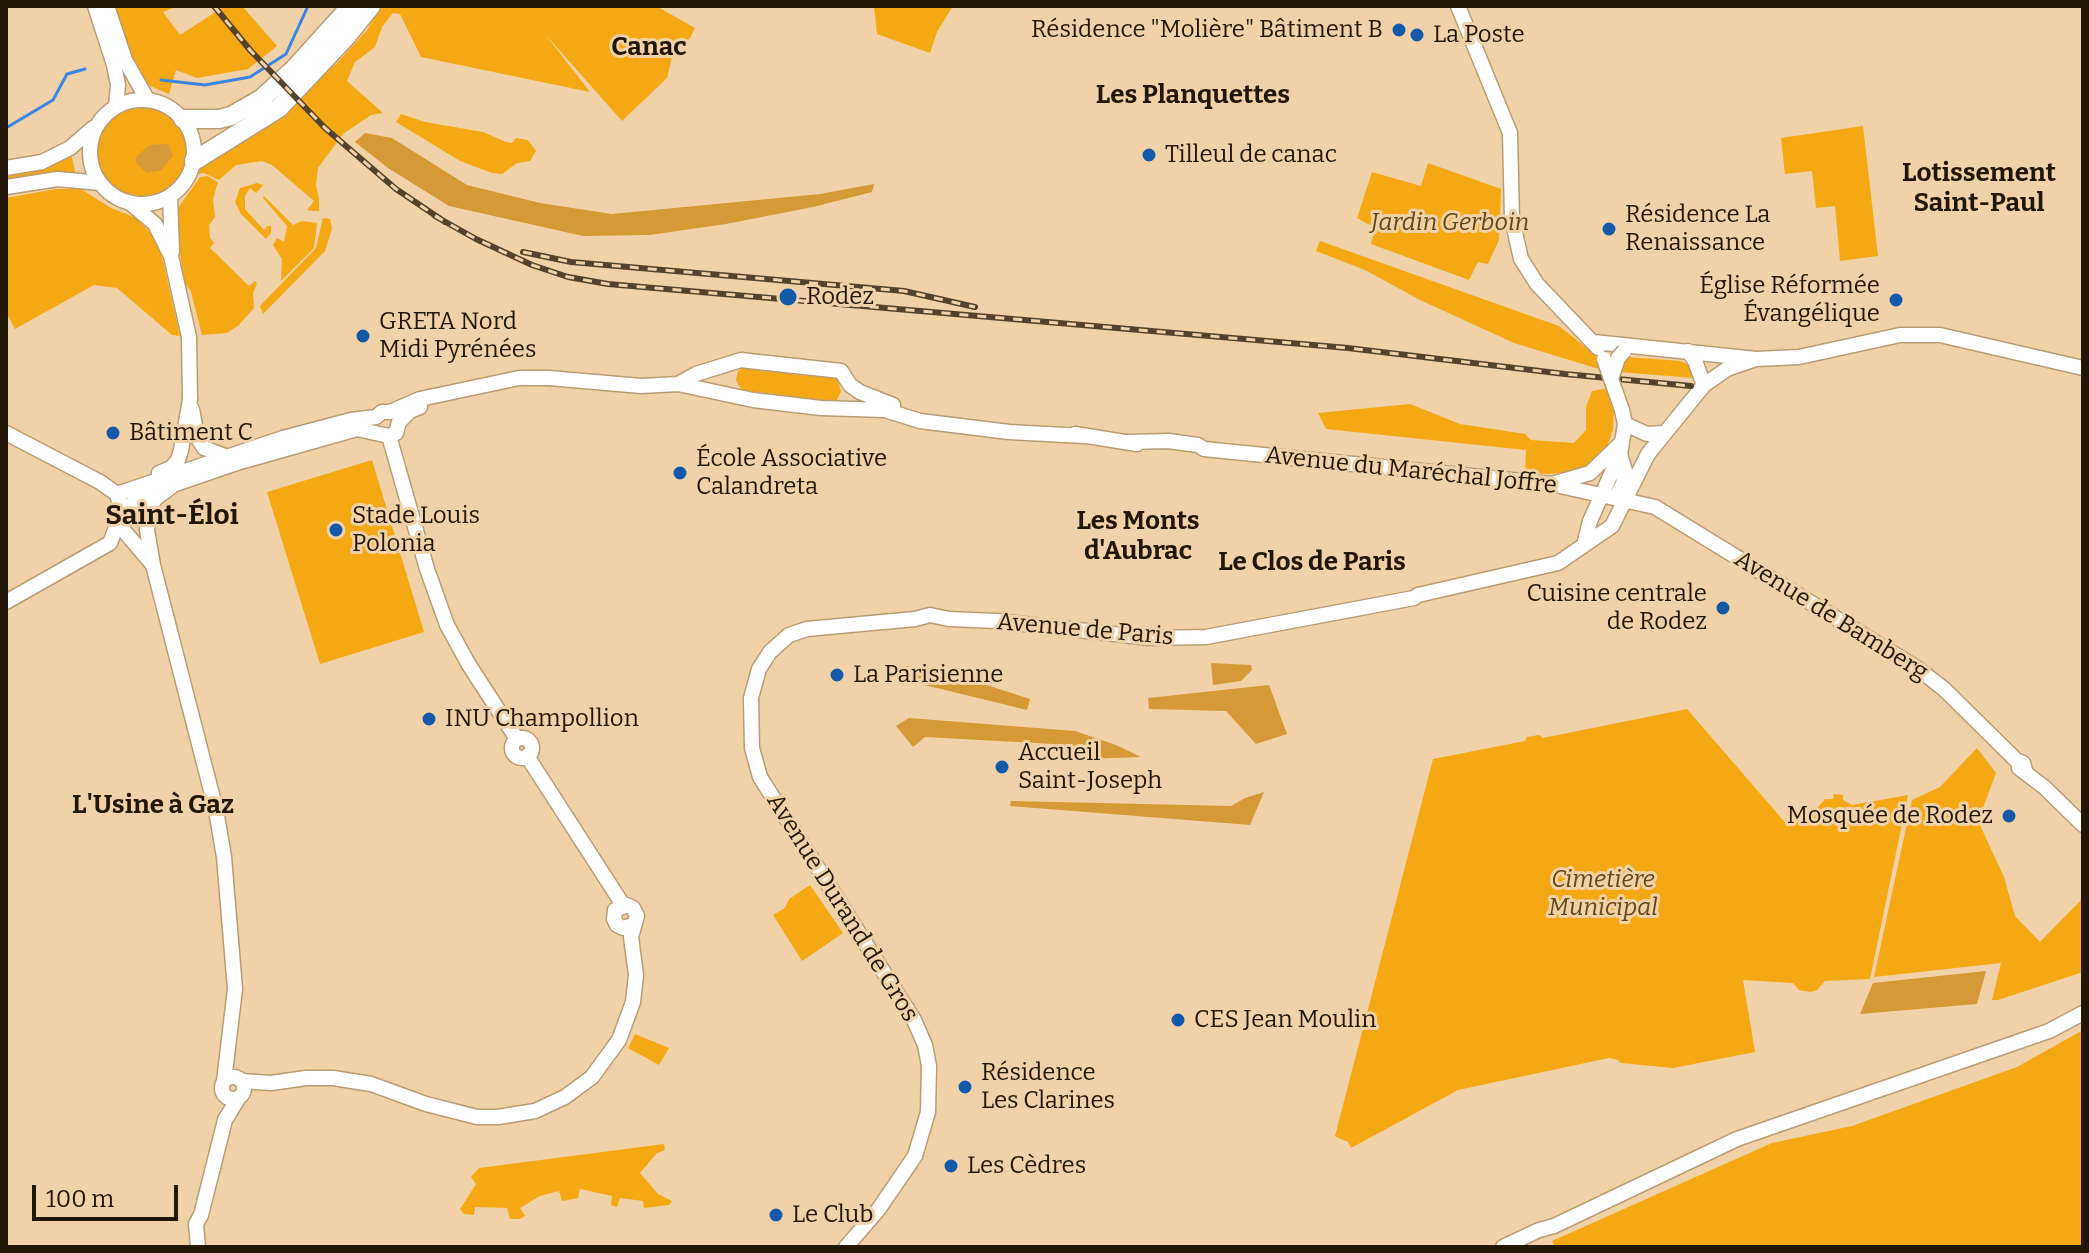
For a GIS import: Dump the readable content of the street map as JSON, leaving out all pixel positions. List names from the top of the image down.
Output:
{
  "streets": {
    "main road": [
      "Avenue du Maréchal Joffre",
      "Avenue de Bamberg",
      "Avenue de Paris",
      "Avenue Durand de Gros"
    ]
  },
  "crossings": [
    ["Avenue du Maréchal Joffre", "Avenue de Bamberg"],
    ["Avenue du Maréchal Joffre", "Avenue de Paris"],
    ["Avenue de Bamberg", "Avenue de Paris"],
    ["Avenue de Paris", "Avenue Durand de Gros"]
  ],
  "districts": [
    "Canac",
    "Les Planquettes",
    "Lotissement Saint-Paul",
    "Saint-Éloi",
    "Les Monts d'Aubrac",
    "Le Clos de Paris",
    "L'Usine à Gaz"
  ],
  "parks": ["Jardin Gerboin", "Cimetière Municipal"],
  "places": [
    "Résidence \"Molière\" Bâtiment B",
    "La Poste",
    "Tilleul de canac",
    "Résidence La Renaissance",
    "Rodez",
    "Église Réformée Évangélique",
    "GRETA Nord Midi Pyrénées",
    "Bâtiment C",
    "École Associative Calandreta",
    "Stade Louis Polonia",
    "Cuisine centrale de Rodez",
    "La Parisienne",
    "INU Champollion",
    "Accueil Saint-Joseph",
    "Mosquée de Rodez",
    "CES Jean Moulin",
    "Résidence Les Clarines",
    "Les Cèdres",
    "Le Club"
  ],
  "scale_bar": "100 m"
}
